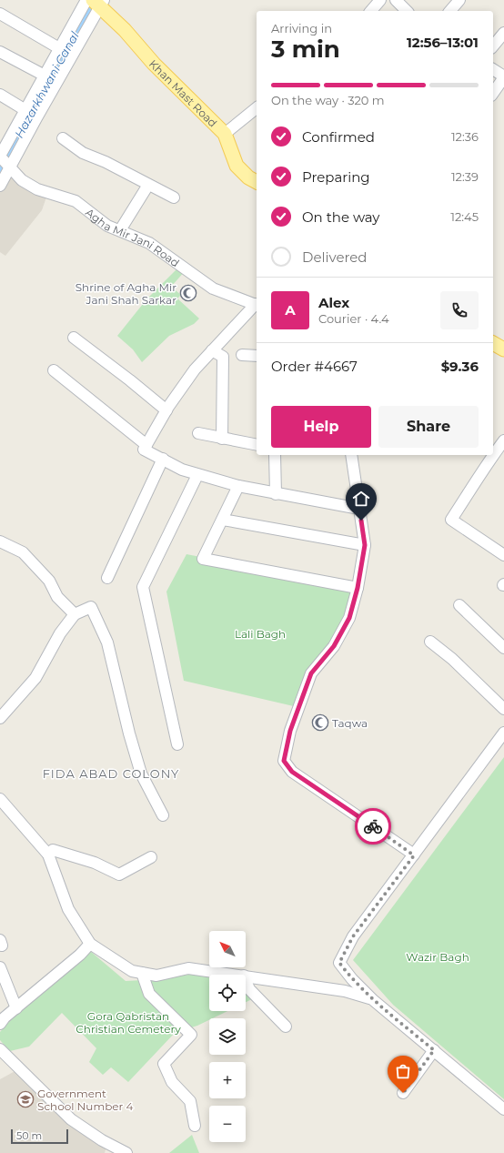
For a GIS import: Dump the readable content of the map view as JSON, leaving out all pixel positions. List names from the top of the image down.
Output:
{
  "streets": {
    "main road": ["Khan Mast Road"],
    "street": ["Agha Mir Jani Road"]
  },
  "districts": ["FIDA ABAD COLONY"],
  "water": ["Hazarkhwani Canal"],
  "parks": ["Lali Bagh", "Wazir Bagh", "Gora Qabristan Christian Cemetery"],
  "places": {
    "mosque": ["Shrine of Agha Mir Jani Shah Sarkar", "Taqwa"],
    "school or university": ["Government School Number 4"]
  },
  "scale_bar": "50 m",
  "north": "top left",
  "page": {
    "heading": ["3 min", "Arriving in", "12:56–13:01"],
    "panel": [
      "Alex",
      "Courier · 4.4",
      "Order #4667",
      "$9.36"
    ],
    "bar": "On the way · 320 m",
    "list": [
      ["Confirmed", "12:36"],
      ["Preparing", "12:39"],
      ["On the way", "12:45"],
      "Delivered"
    ],
    "round": "A",
    "buttons": ["Help", "Share"],
    "map_buttons": ["+", "−"],
    "scale": "50 m"
  }
}
